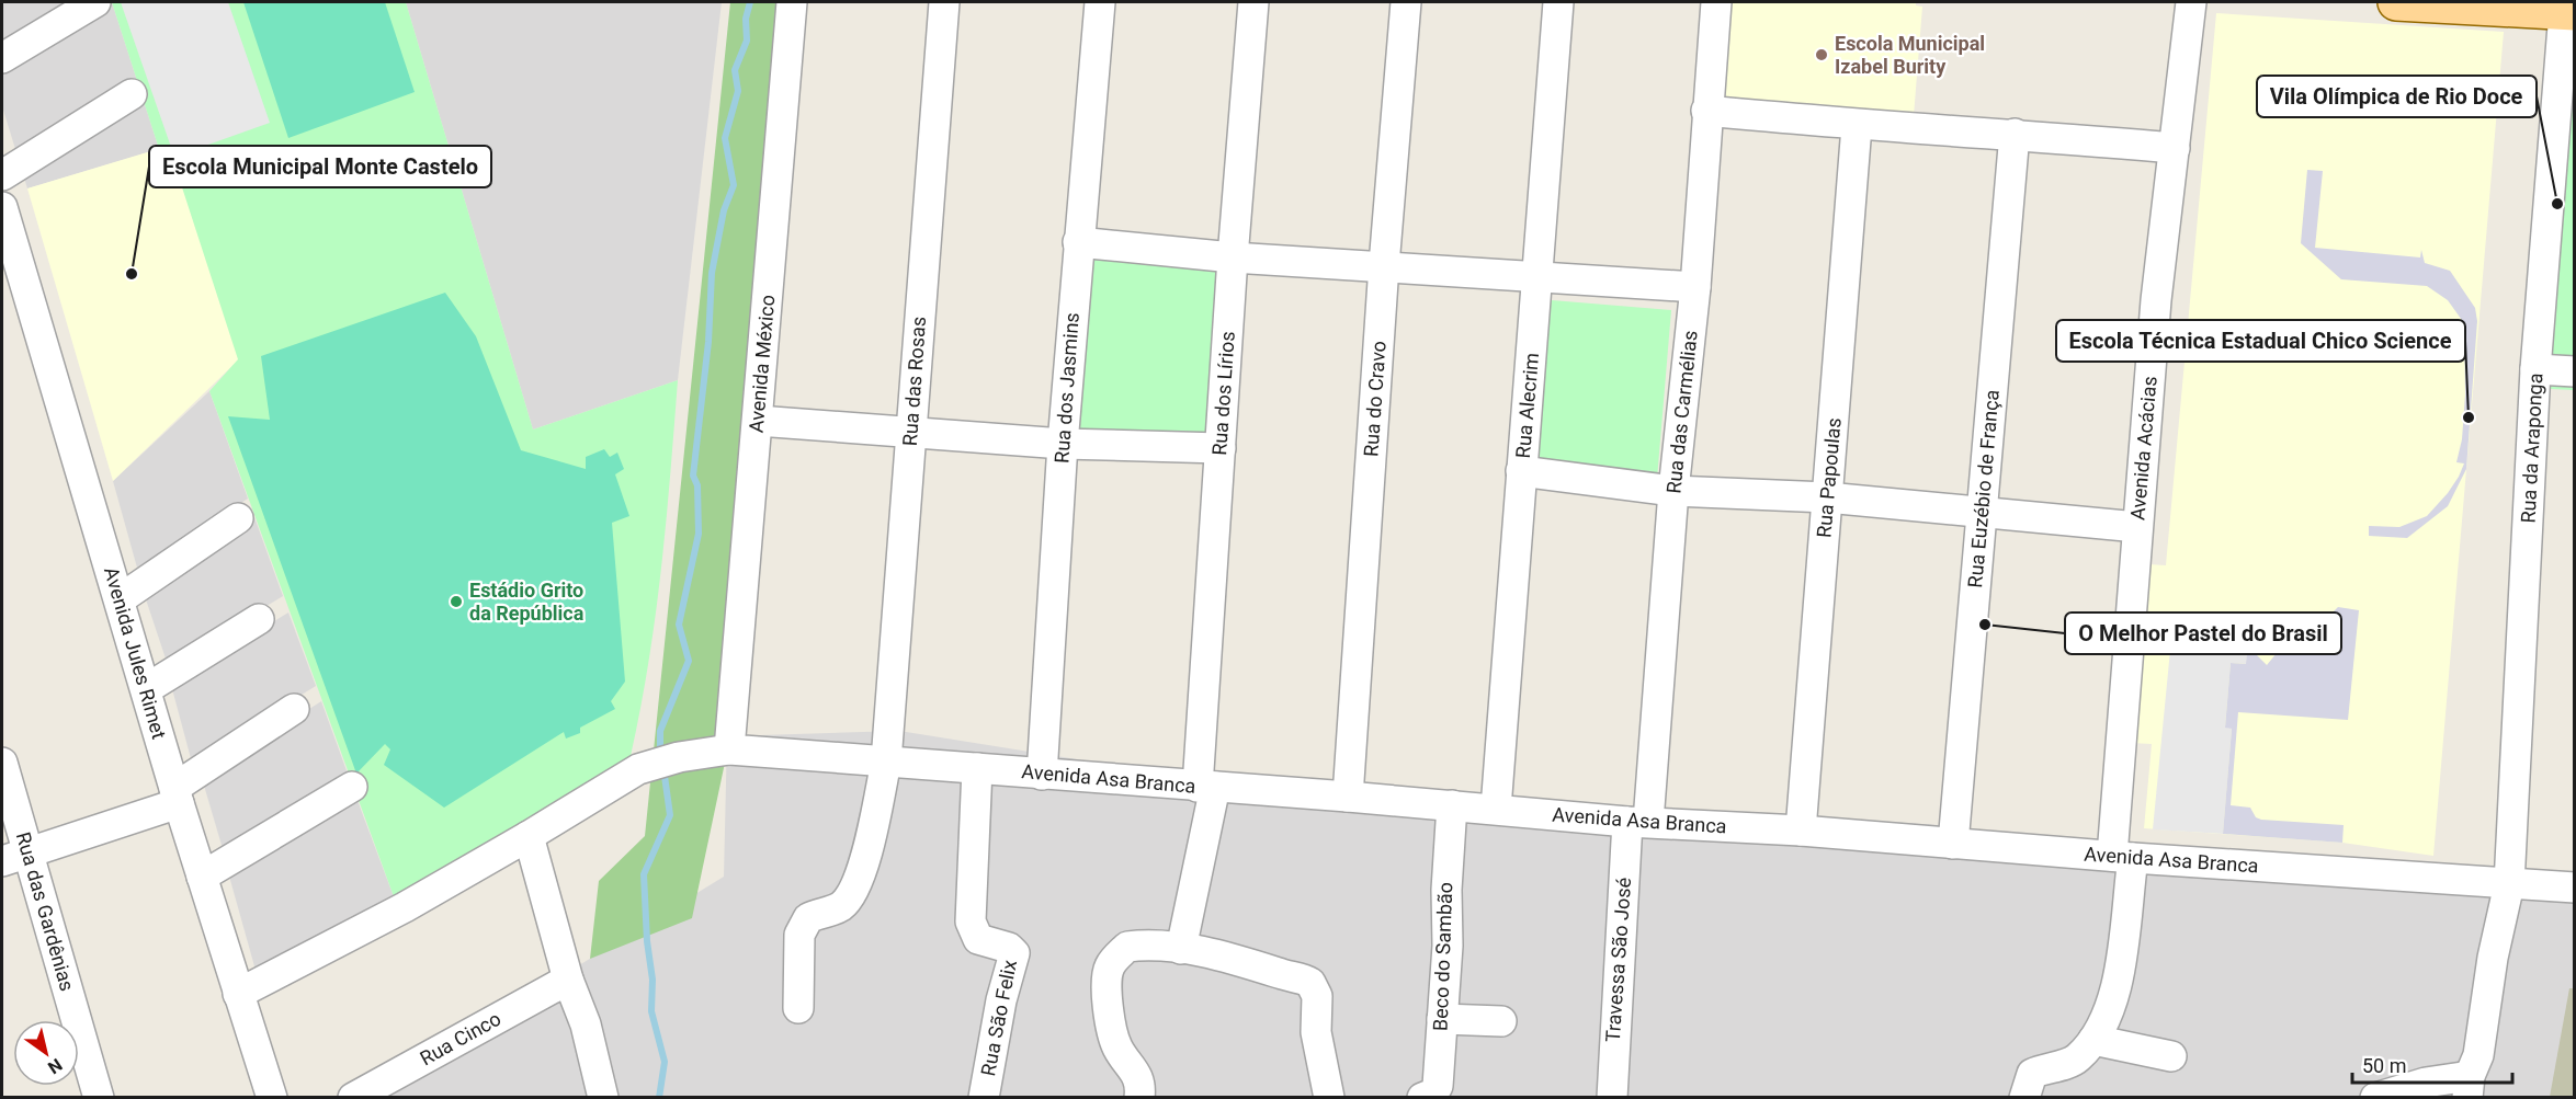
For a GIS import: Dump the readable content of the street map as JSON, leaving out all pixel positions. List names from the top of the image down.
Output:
{
  "streets": {
    "street": [
      "Avenida México",
      "Rua das Rosas",
      "Rua dos Jasmins",
      "Rua dos Lírios",
      "Rua do Cravo",
      "Rua Alecrim",
      "Rua das Carmélias",
      "Avenida Acácias",
      "Rua da Araponga",
      "Rua Papoulas",
      "Rua Euzébio de França",
      "Avenida Jules Rimet",
      "Avenida Asa Branca",
      "Rua das Gardênias",
      "Beco do Sambão",
      "Travessa São José",
      "Rua São Felix",
      "Rua Cinco"
    ]
  },
  "crossings": [
    ["Avenida México", "Avenida Asa Branca"],
    ["Rua das Rosas", "Avenida Asa Branca"],
    ["Rua dos Jasmins", "Avenida Asa Branca"],
    ["Rua dos Lírios", "Avenida Asa Branca"],
    ["Rua do Cravo", "Avenida Asa Branca"],
    ["Rua Alecrim", "Avenida Asa Branca"],
    ["Rua das Carmélias", "Avenida Asa Branca"],
    ["Rua das Carmélias", "Travessa São José"],
    ["Avenida Acácias", "Avenida Asa Branca"],
    ["Rua da Araponga", "Avenida Asa Branca"],
    ["Rua Papoulas", "Avenida Asa Branca"],
    ["Rua Euzébio de França", "Avenida Asa Branca"],
    ["Avenida Jules Rimet", "Avenida Asa Branca"],
    ["Avenida Asa Branca", "Beco do Sambão"],
    ["Avenida Asa Branca", "Travessa São José"],
    ["Avenida Asa Branca", "Rua São Felix"]
  ],
  "places": [
    "Escola Municipal Izabel Burity",
    "Vila Olímpica de Rio Doce",
    "Escola Municipal Monte Castelo",
    "Escola Técnica Estadual Chico Science",
    "Estádio Grito da República",
    "O Melhor Pastel do Brasil"
  ],
  "scale_bar": "50 m",
  "north": "bottom right"
}
